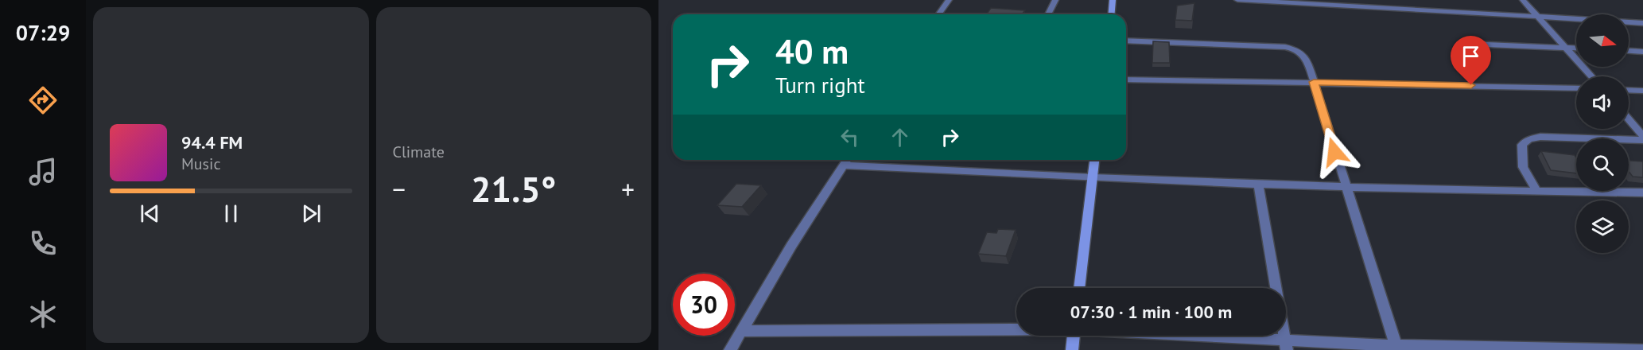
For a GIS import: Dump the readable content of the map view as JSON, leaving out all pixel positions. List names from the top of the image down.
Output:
{
  "north": "right",
  "page": {
    "tabs": "07:29",
    "tile": "Climate",
    "turn": ["40 m", "Turn right"],
    "song": ["94.4 FM", "Music"],
    "heat": ["−", "21.5°", "+"],
    "limit": "30",
    "trip": "07:30 · 1 min · 100 m"
  }
}
